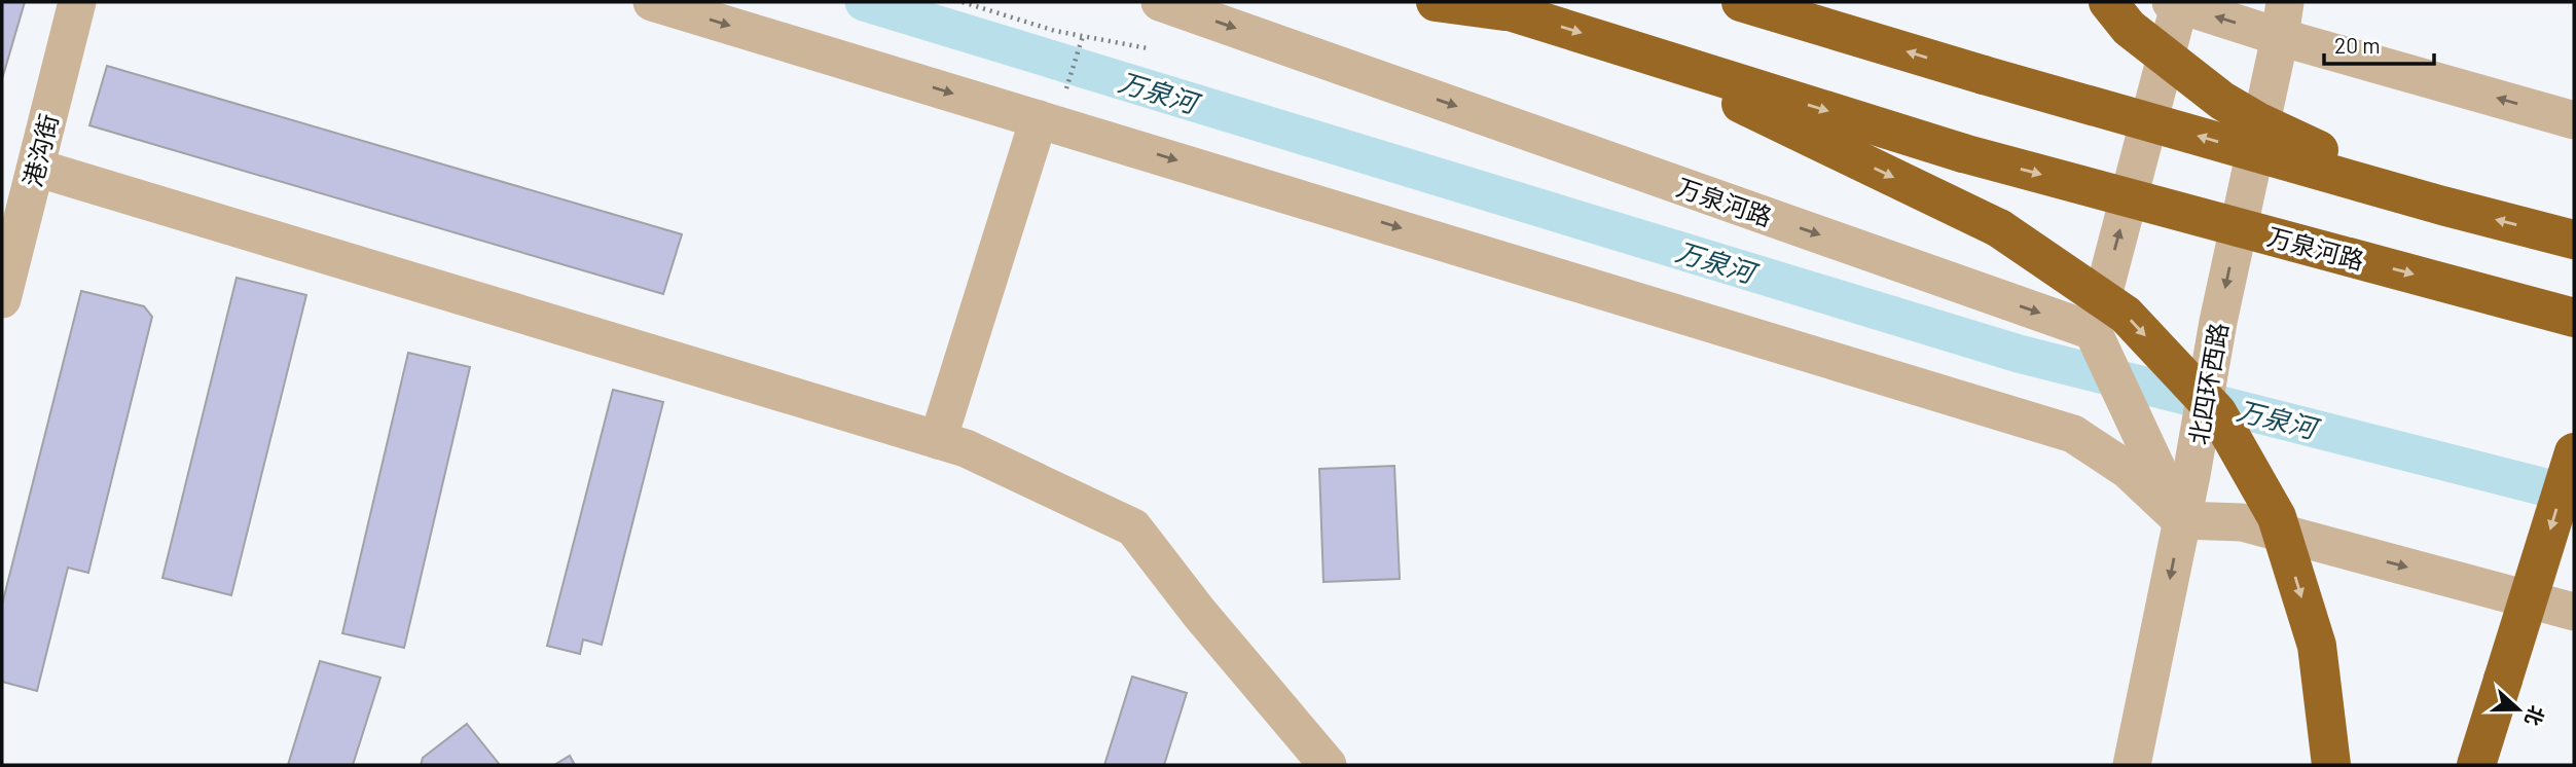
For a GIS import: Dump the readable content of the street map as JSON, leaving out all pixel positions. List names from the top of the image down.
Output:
{
  "streets": {
    "highway": ["万泉河路"],
    "street": ["港沟街", "北四环西路"]
  },
  "water": ["万泉河"],
  "scale_bar": "20 m",
  "north": "right"
}
